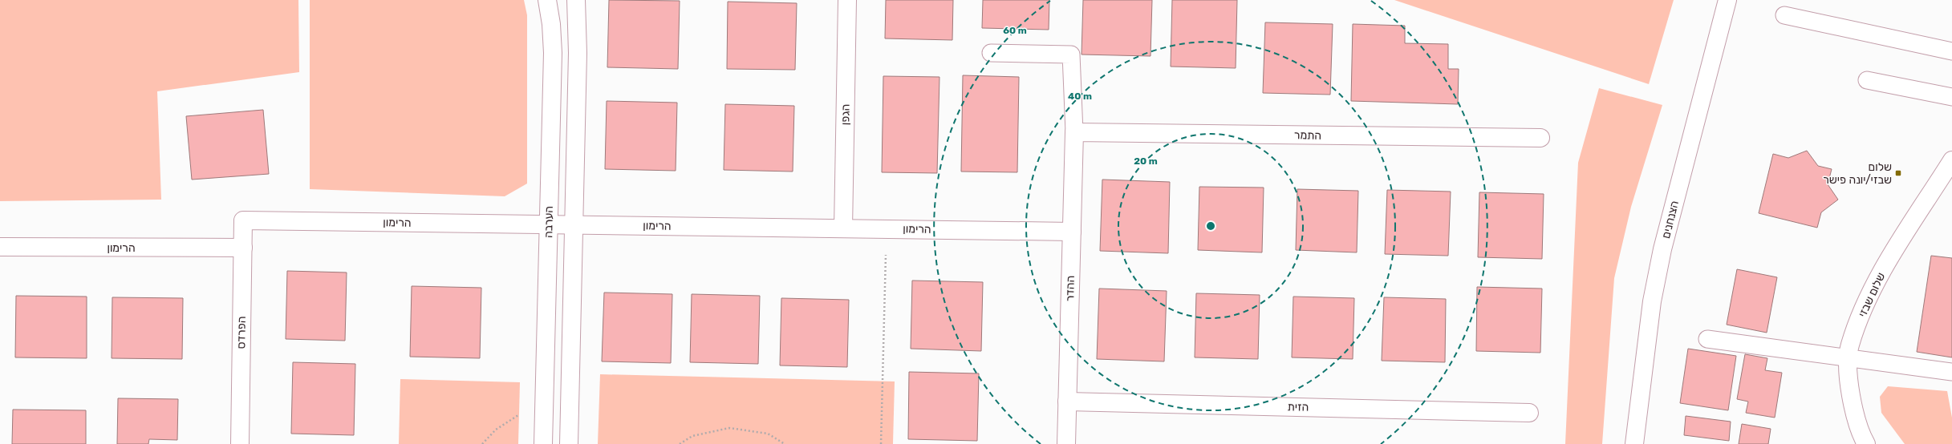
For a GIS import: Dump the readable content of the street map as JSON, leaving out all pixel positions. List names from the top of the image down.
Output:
{
  "streets": {
    "street": [
      "הגפן",
      "התמר",
      "הצנחנים",
      "הערבה",
      "הרימון",
      "ההדר",
      "שלום שבזי",
      "הפרדס",
      "הזית"
    ]
  },
  "crossings": [
    ["הגפן", "הרימון"],
    ["התמר", "ההדר"],
    ["הערבה", "הרימון"],
    ["הרימון", "ההדר"],
    ["הרימון", "הפרדס"],
    ["ההדר", "הזית"]
  ],
  "places": {
    "transit": ["שלום שבזי/יונה פישר"]
  },
  "rings": ["60 m", "40 m", "20 m"]
}
